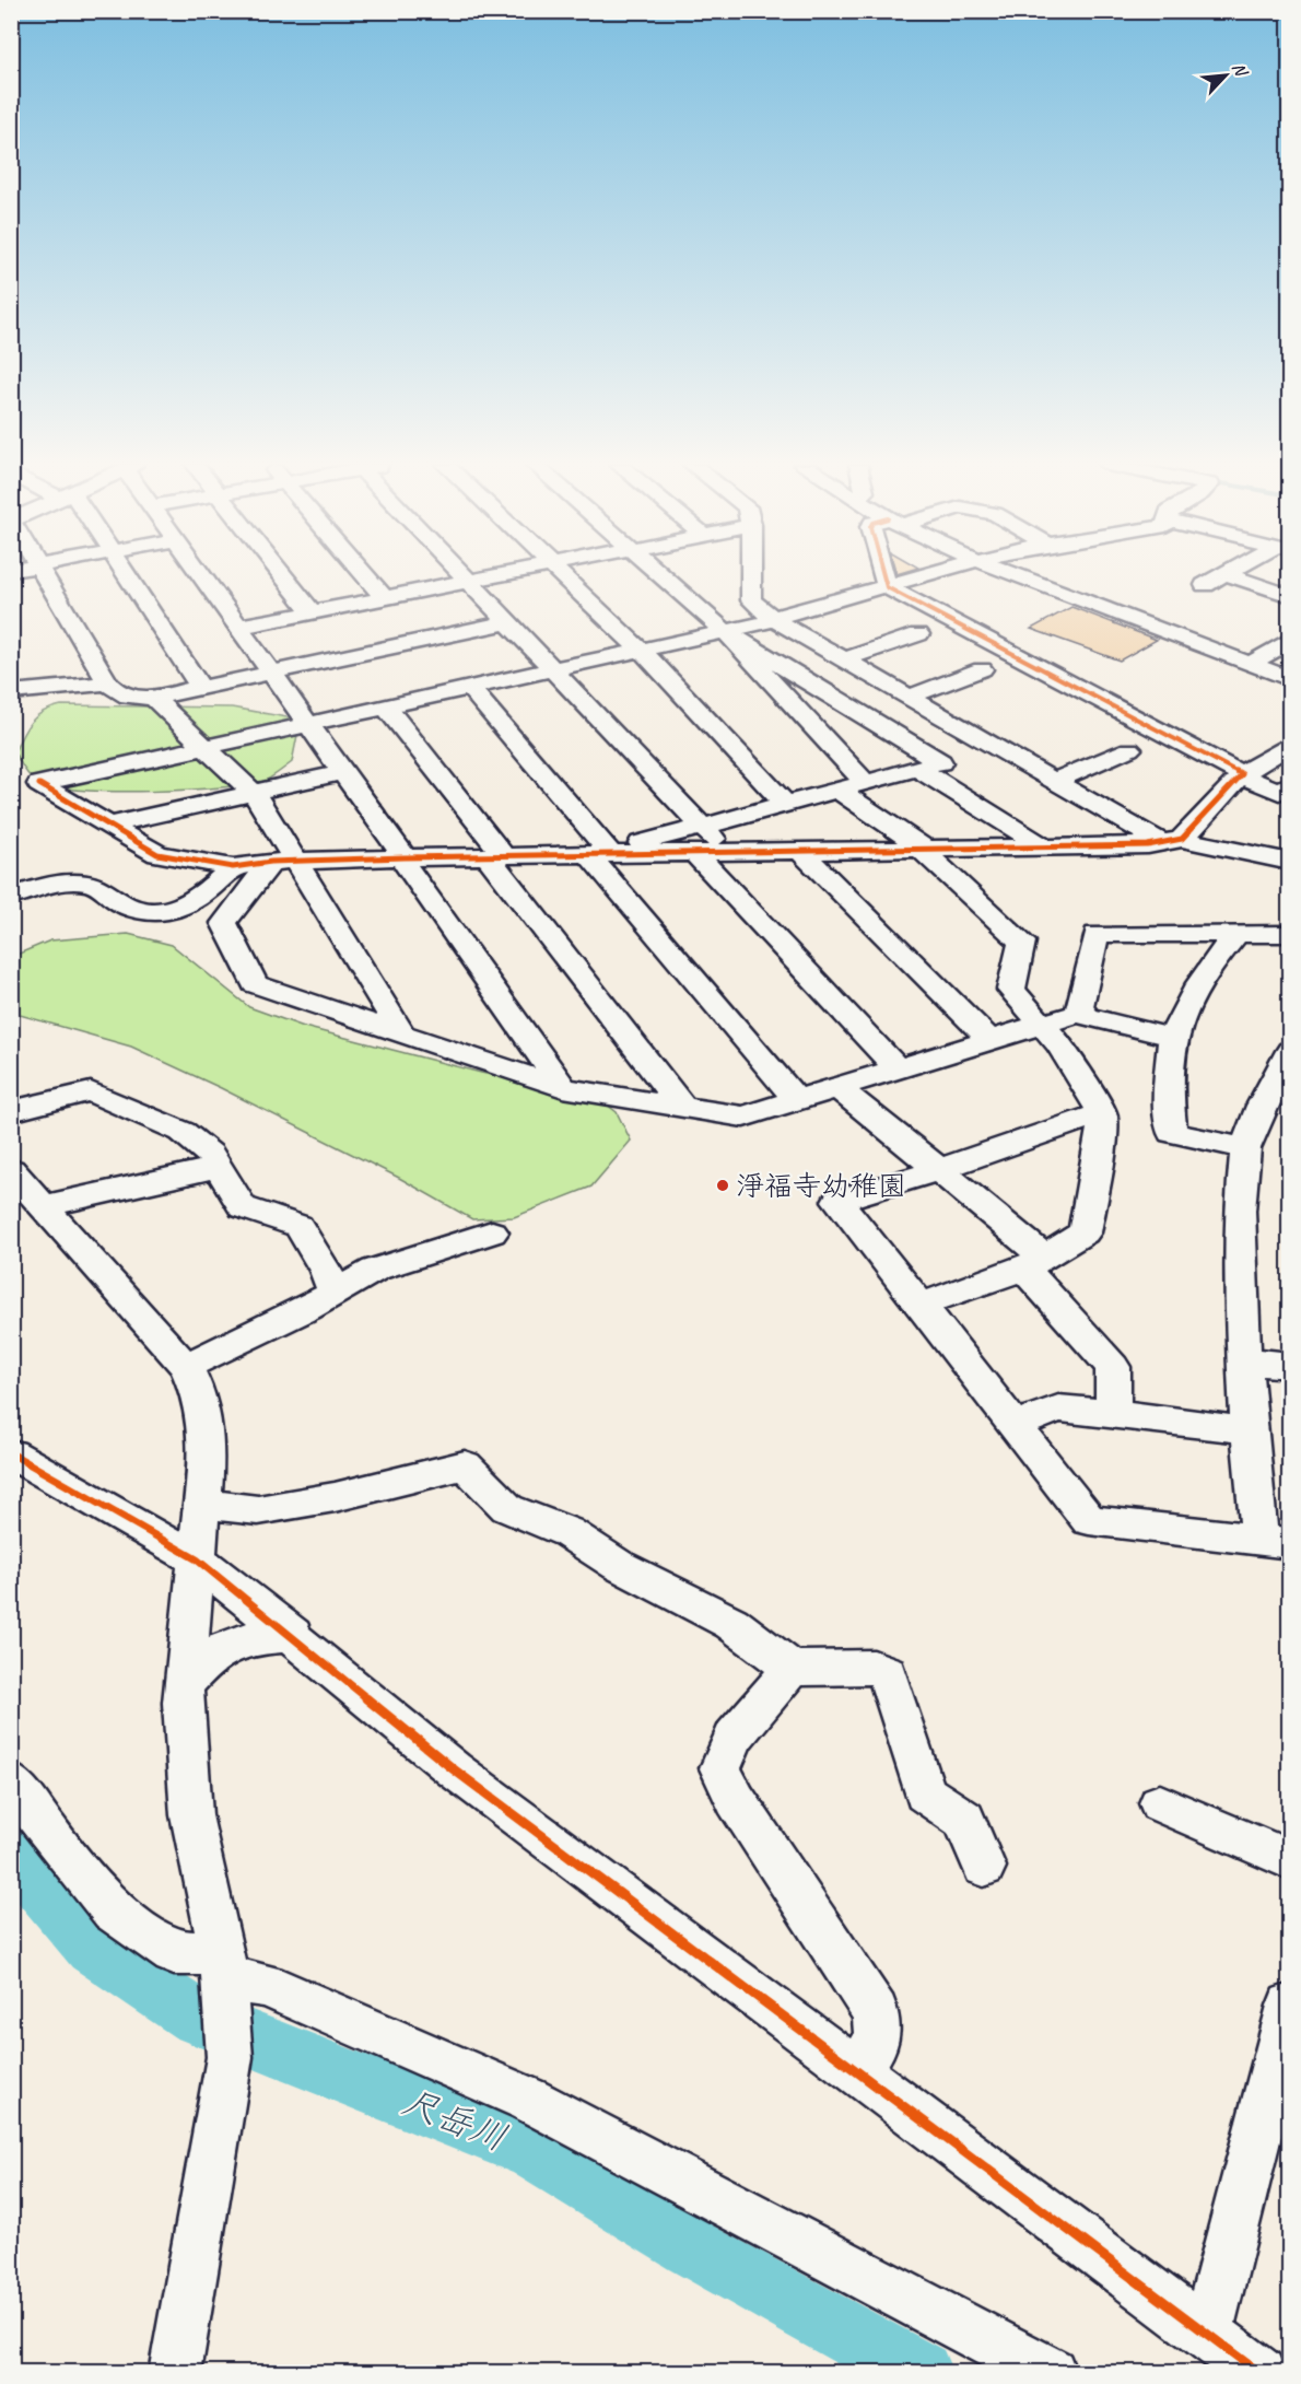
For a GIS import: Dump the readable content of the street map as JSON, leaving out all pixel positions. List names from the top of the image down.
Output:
{
  "water": ["尺岳川"],
  "places": ["淨福寺幼稚園"],
  "north": "top right"
}
